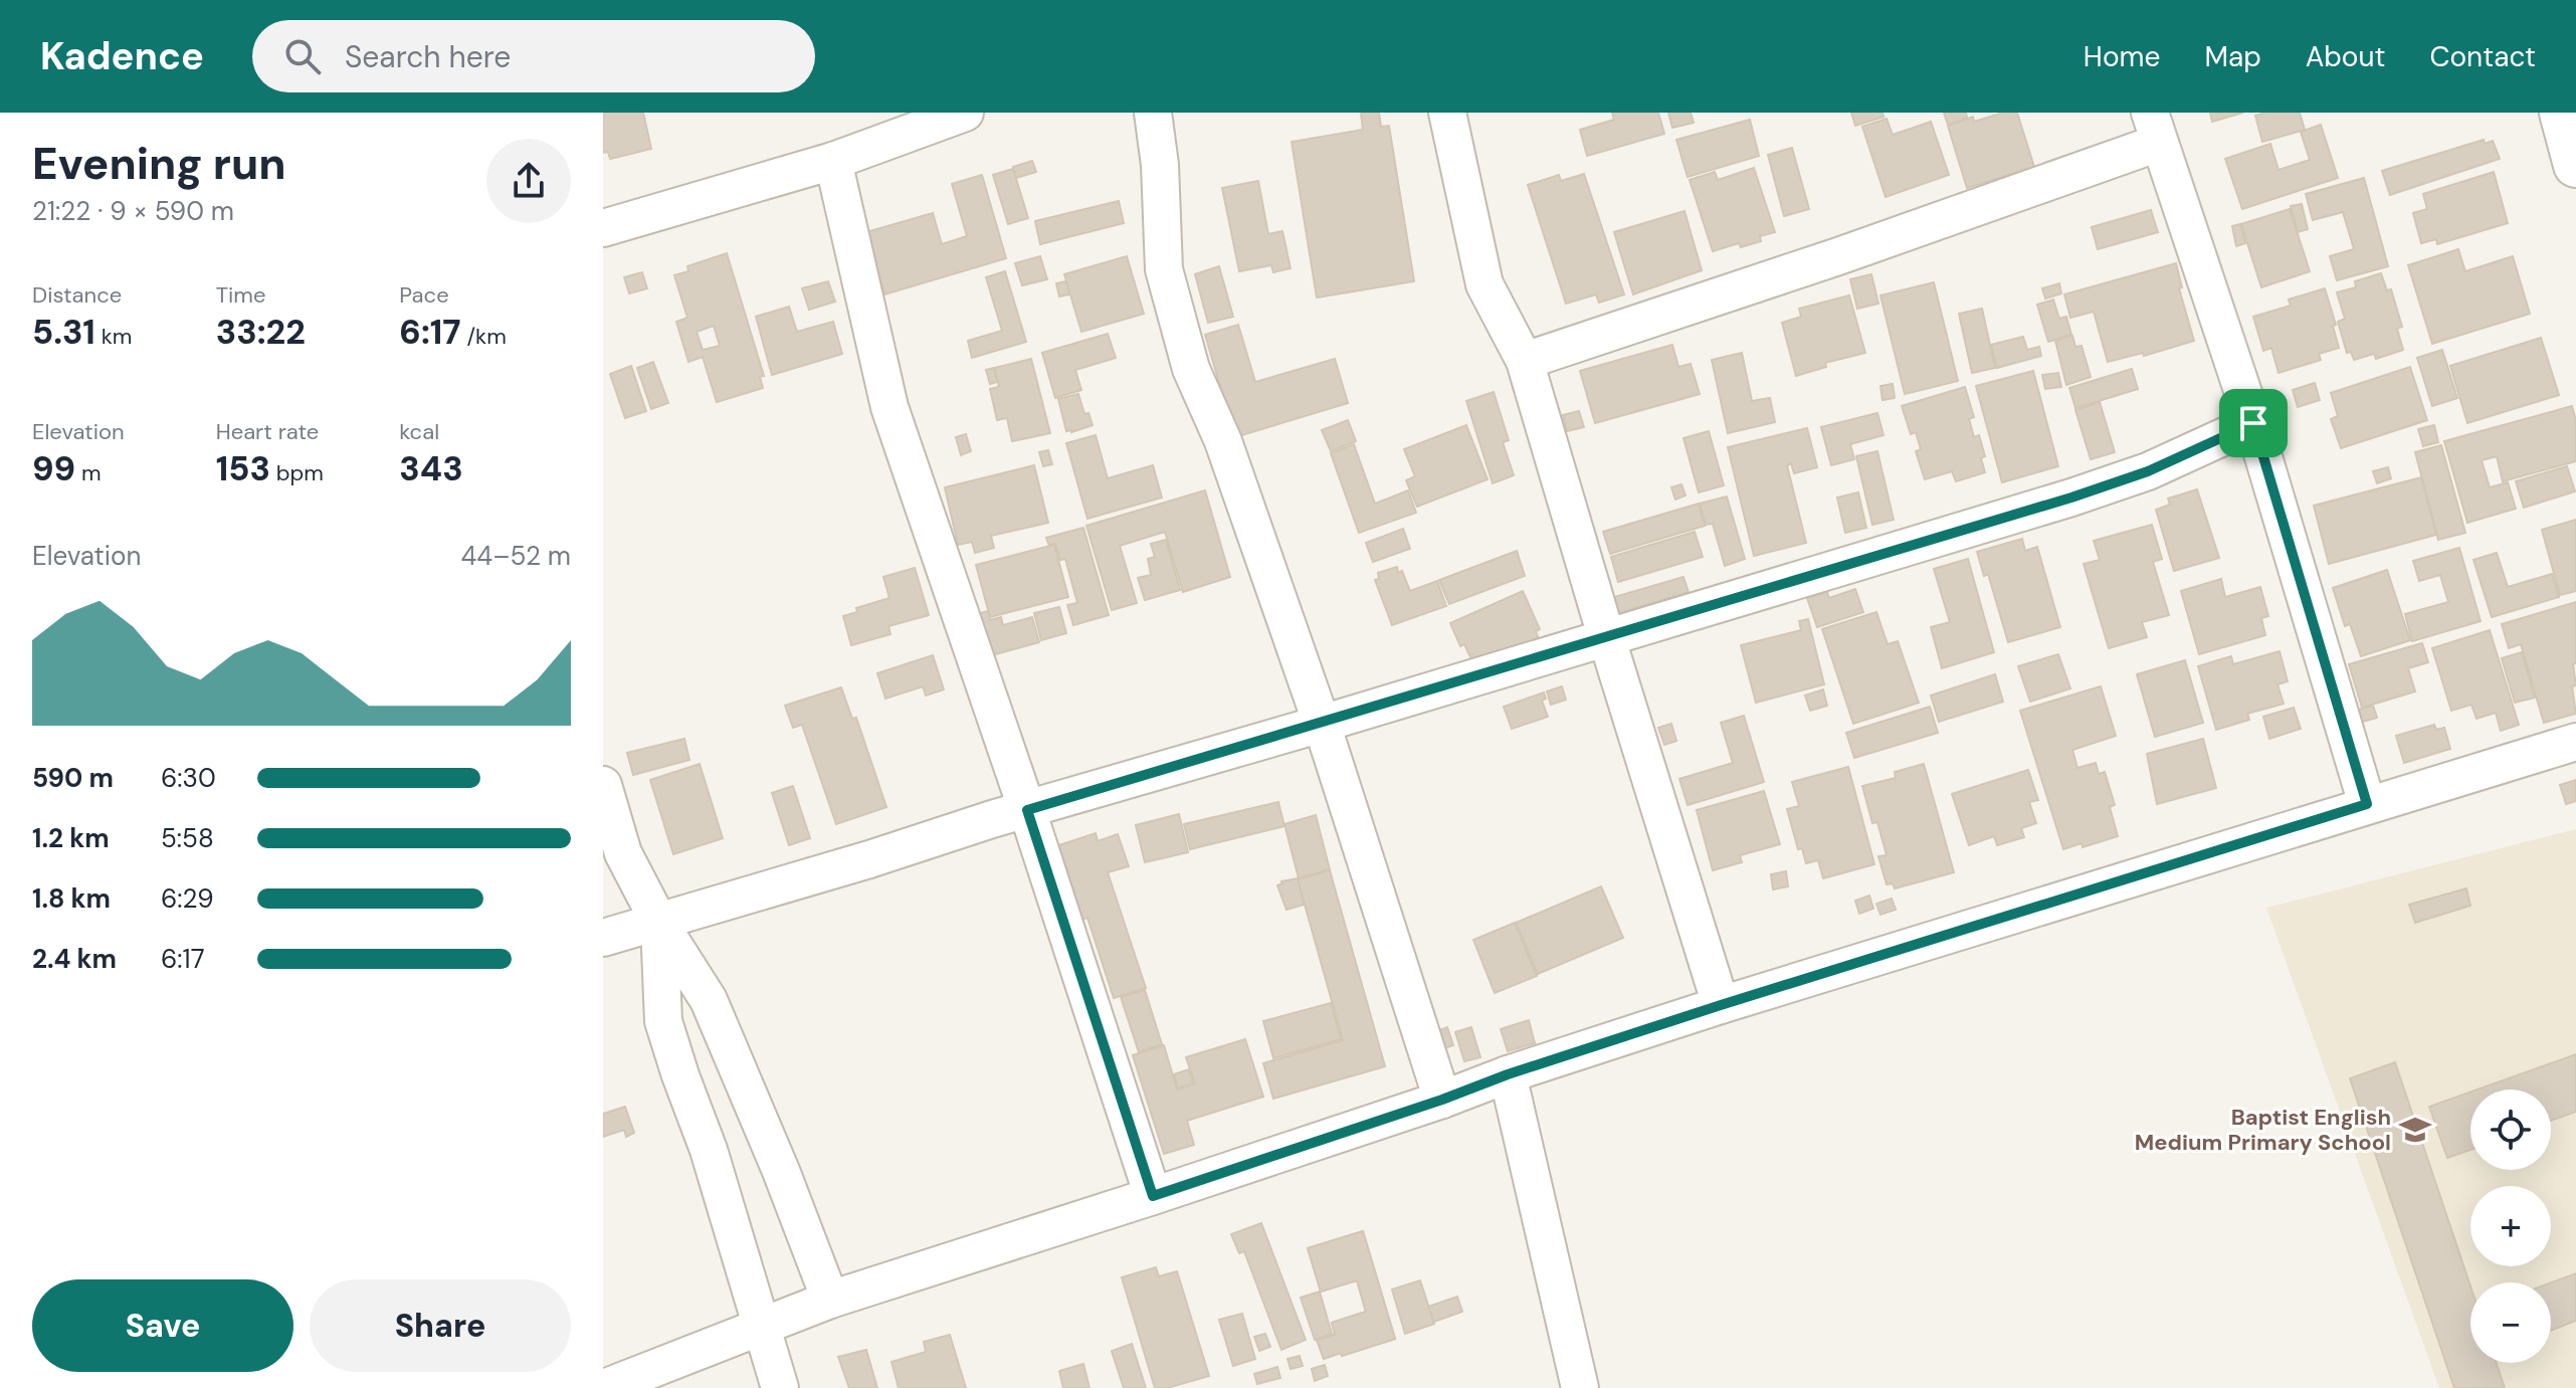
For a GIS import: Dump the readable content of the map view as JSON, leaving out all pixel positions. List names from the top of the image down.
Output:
{
  "places": {
    "school or university": ["Baptist English Medium Primary School"]
  },
  "page": {
    "header": "Kadence",
    "search": "Search here",
    "nav": [
      "Home",
      "Map",
      "About",
      "Contact"
    ],
    "heading": ["Evening run", "21:22 · 9 × 590 m"],
    "stats": [
      ["Distance", "5.31 km"],
      ["Time", "33:22"],
      ["Pace", "6:17 /km"],
      ["Elevation", "99 m"],
      ["Heart rate", "153 bpm"],
      ["kcal", "343"]
    ],
    "chart": ["Elevation", "44–52 m"],
    "list": [
      {
        "name": "590 m",
        "note": "6:30"
      },
      {
        "name": "1.2 km",
        "note": "5:58"
      },
      {
        "name": "1.8 km",
        "note": "6:29"
      },
      {
        "name": "2.4 km",
        "note": "6:17"
      }
    ],
    "map_buttons": ["+", "−"],
    "buttons": ["Save", "Share"]
  }
}
